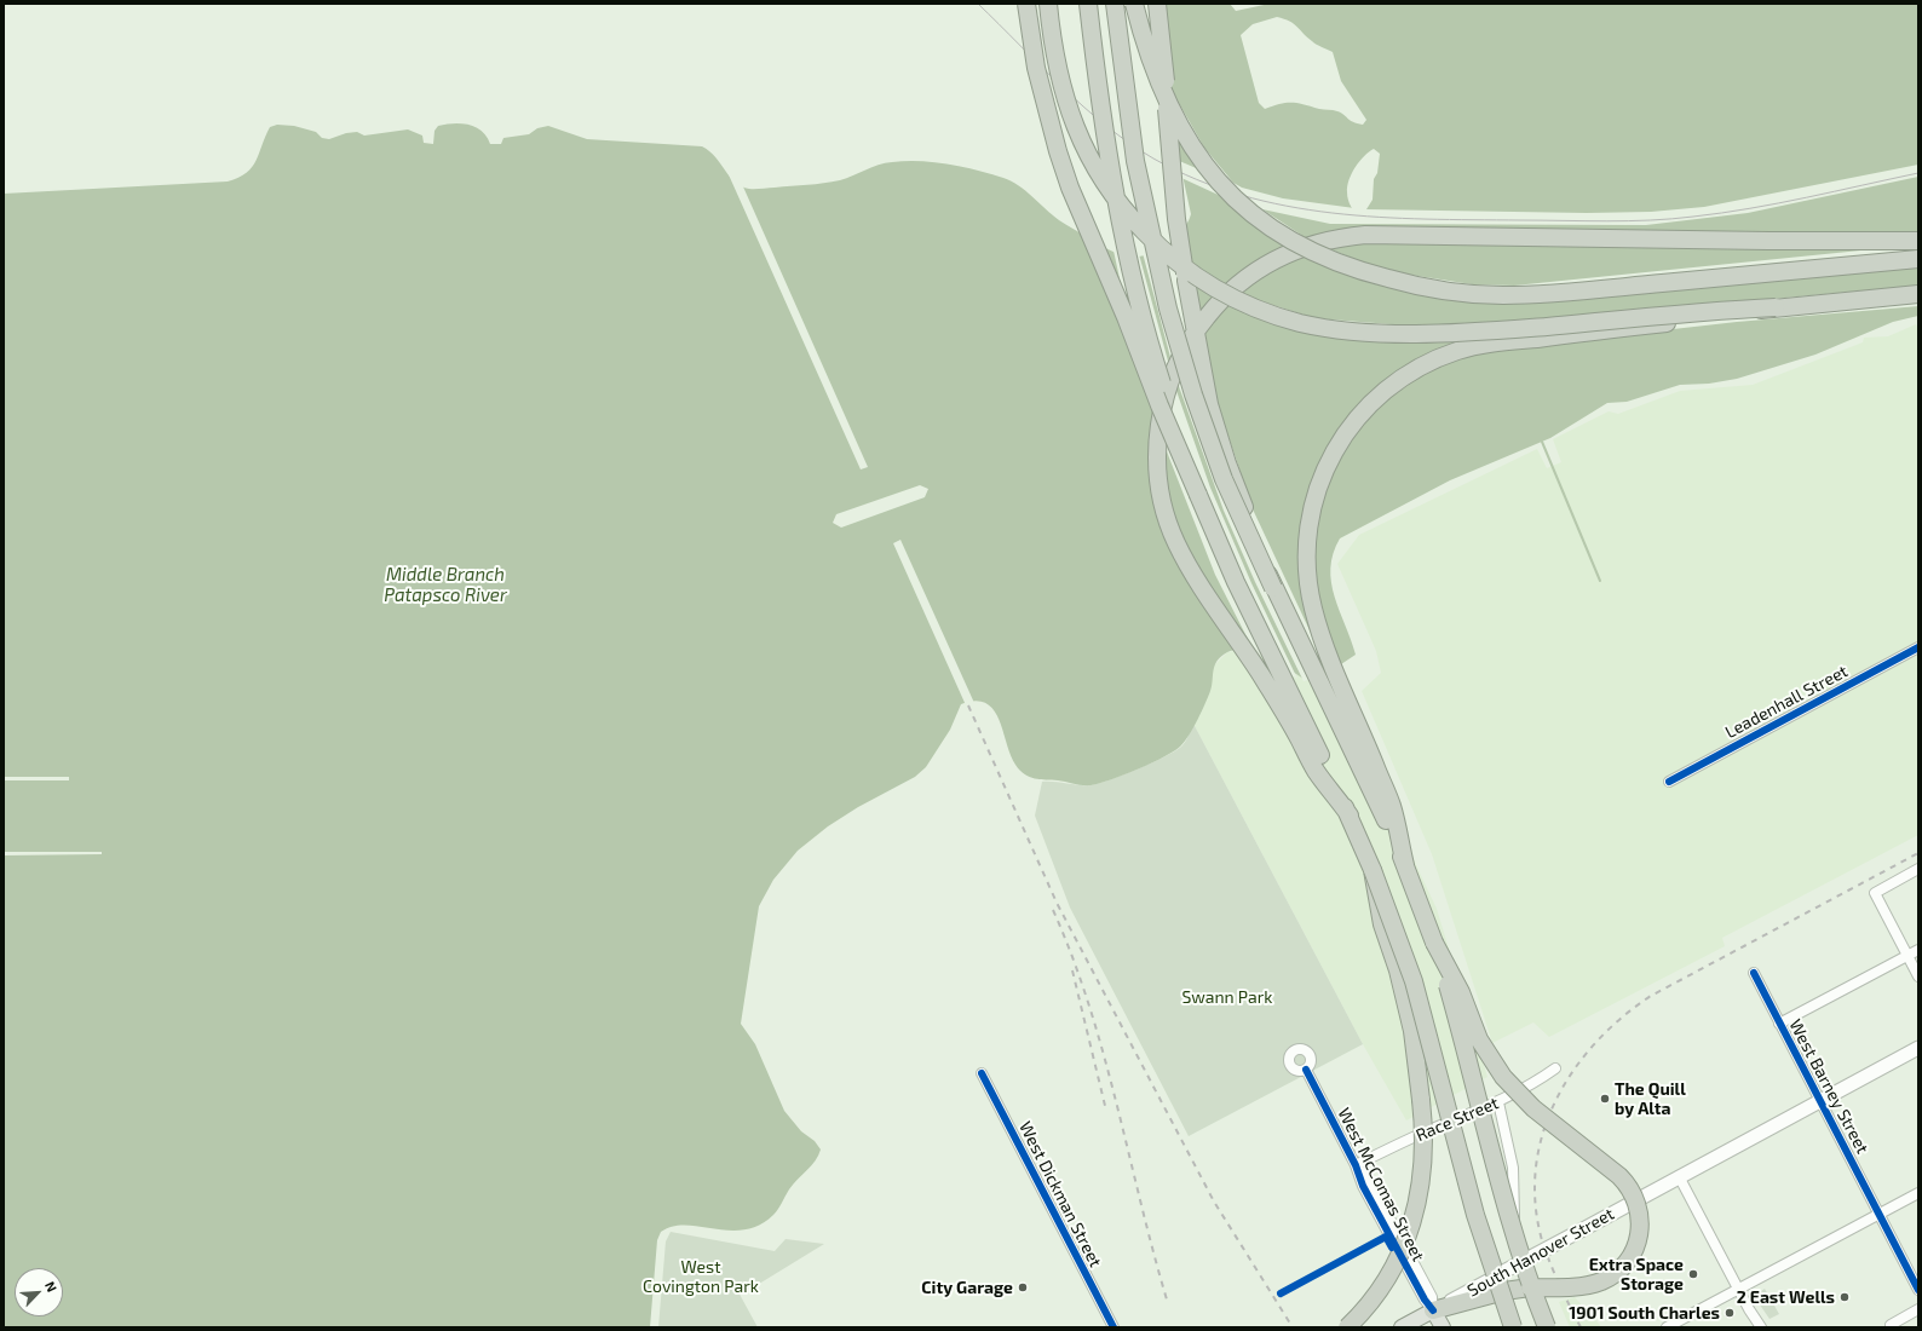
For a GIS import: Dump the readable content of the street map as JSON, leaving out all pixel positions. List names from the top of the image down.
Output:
{
  "streets": {
    "main road": ["West McComas Street", "South Hanover Street"],
    "street": [
      "Leadenhall Street",
      "West Barney Street",
      "Race Street",
      "West Dickman Street"
    ]
  },
  "crossings": [
    ["West Barney Street", "South Hanover Street"],
    ["Race Street", "West McComas Street"],
    ["West McComas Street", "South Hanover Street"]
  ],
  "water": ["Middle Branch Patapsco River"],
  "parks": ["Swann Park", "West Covington Park"],
  "places": [
    "The Quill by Alta",
    "Extra Space Storage",
    "City Garage",
    "2 East Wells",
    "1901 South Charles"
  ],
  "north": "top right"
}
